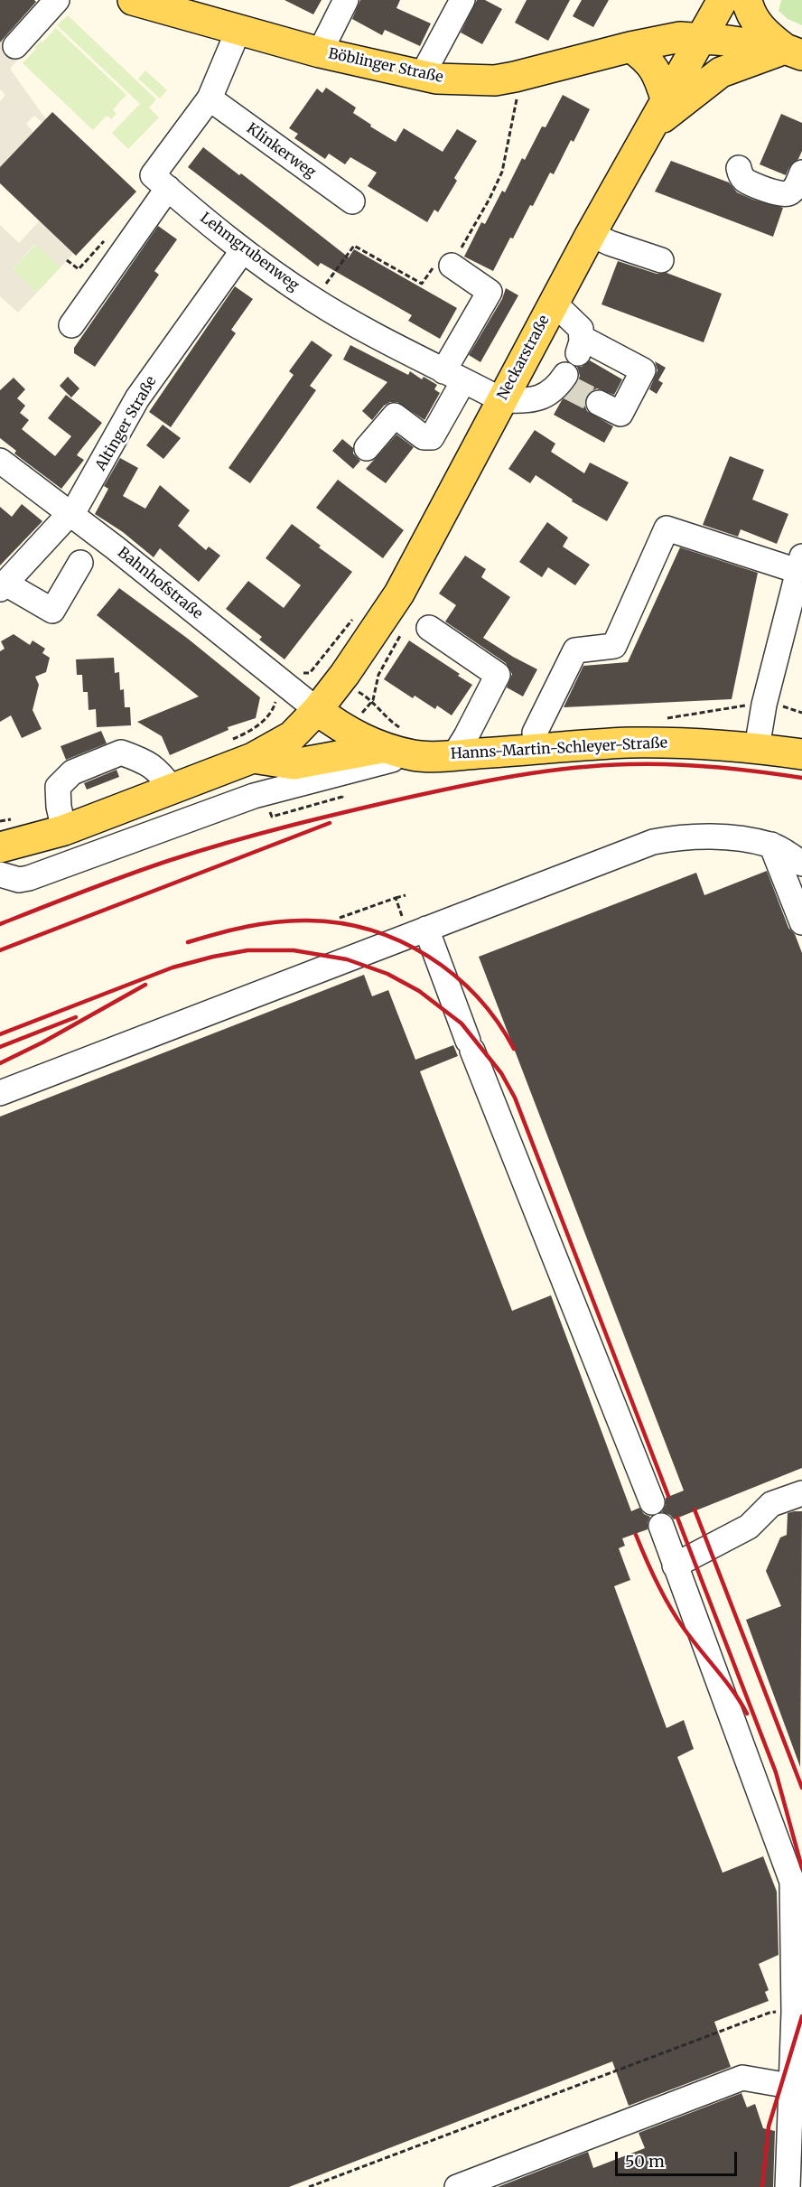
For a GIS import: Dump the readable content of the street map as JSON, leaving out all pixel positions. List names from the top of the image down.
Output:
{
  "streets": {
    "main road": ["Böblinger Straße", "Neckarstraße", "Hanns-Martin-Schleyer-Straße"],
    "street": [
      "Klinkerweg",
      "Lehmgrubenweg",
      "Altinger Straße",
      "Bahnhofstraße"
    ]
  },
  "crossings": [
    ["Böblinger Straße", "Lehmgrubenweg"],
    ["Böblinger Straße", "Neckarstraße"],
    ["Klinkerweg", "Lehmgrubenweg"],
    ["Lehmgrubenweg", "Neckarstraße"],
    ["Lehmgrubenweg", "Altinger Straße"],
    ["Neckarstraße", "Bahnhofstraße"],
    ["Neckarstraße", "Hanns-Martin-Schleyer-Straße"],
    ["Altinger Straße", "Bahnhofstraße"],
    ["Bahnhofstraße", "Hanns-Martin-Schleyer-Straße"]
  ],
  "scale_bar": "50 m"
}
